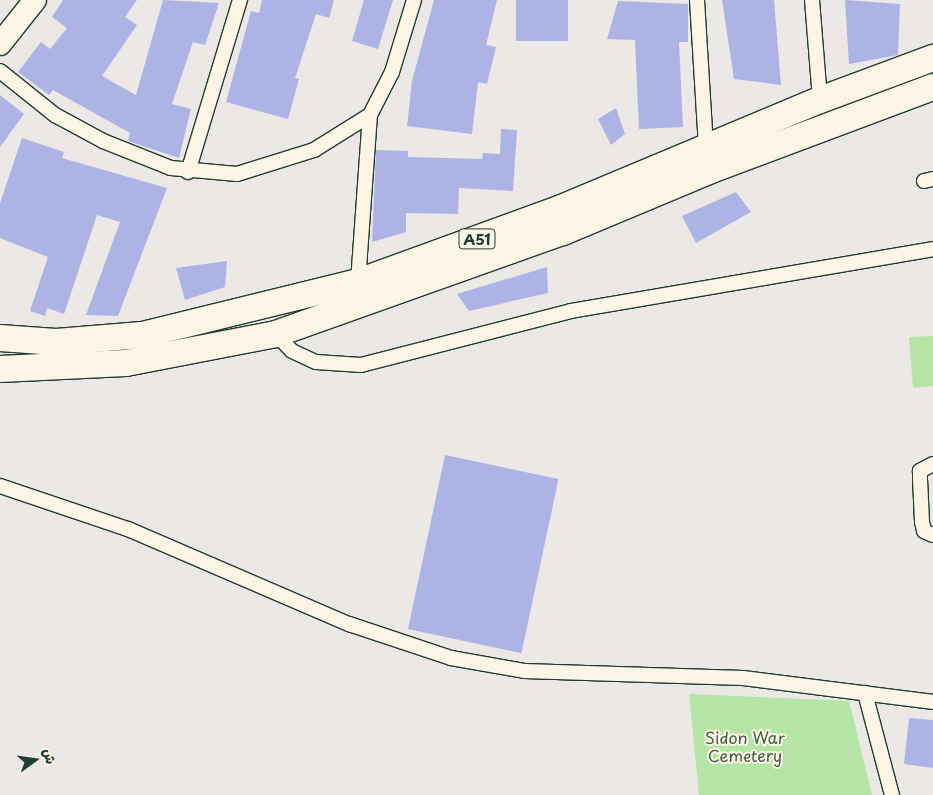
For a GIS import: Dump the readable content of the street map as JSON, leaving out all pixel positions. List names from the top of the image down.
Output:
{
  "streets": {
    "highway": ["A51"]
  },
  "parks": ["Sidon War Cemetery"],
  "north": "right"
}
